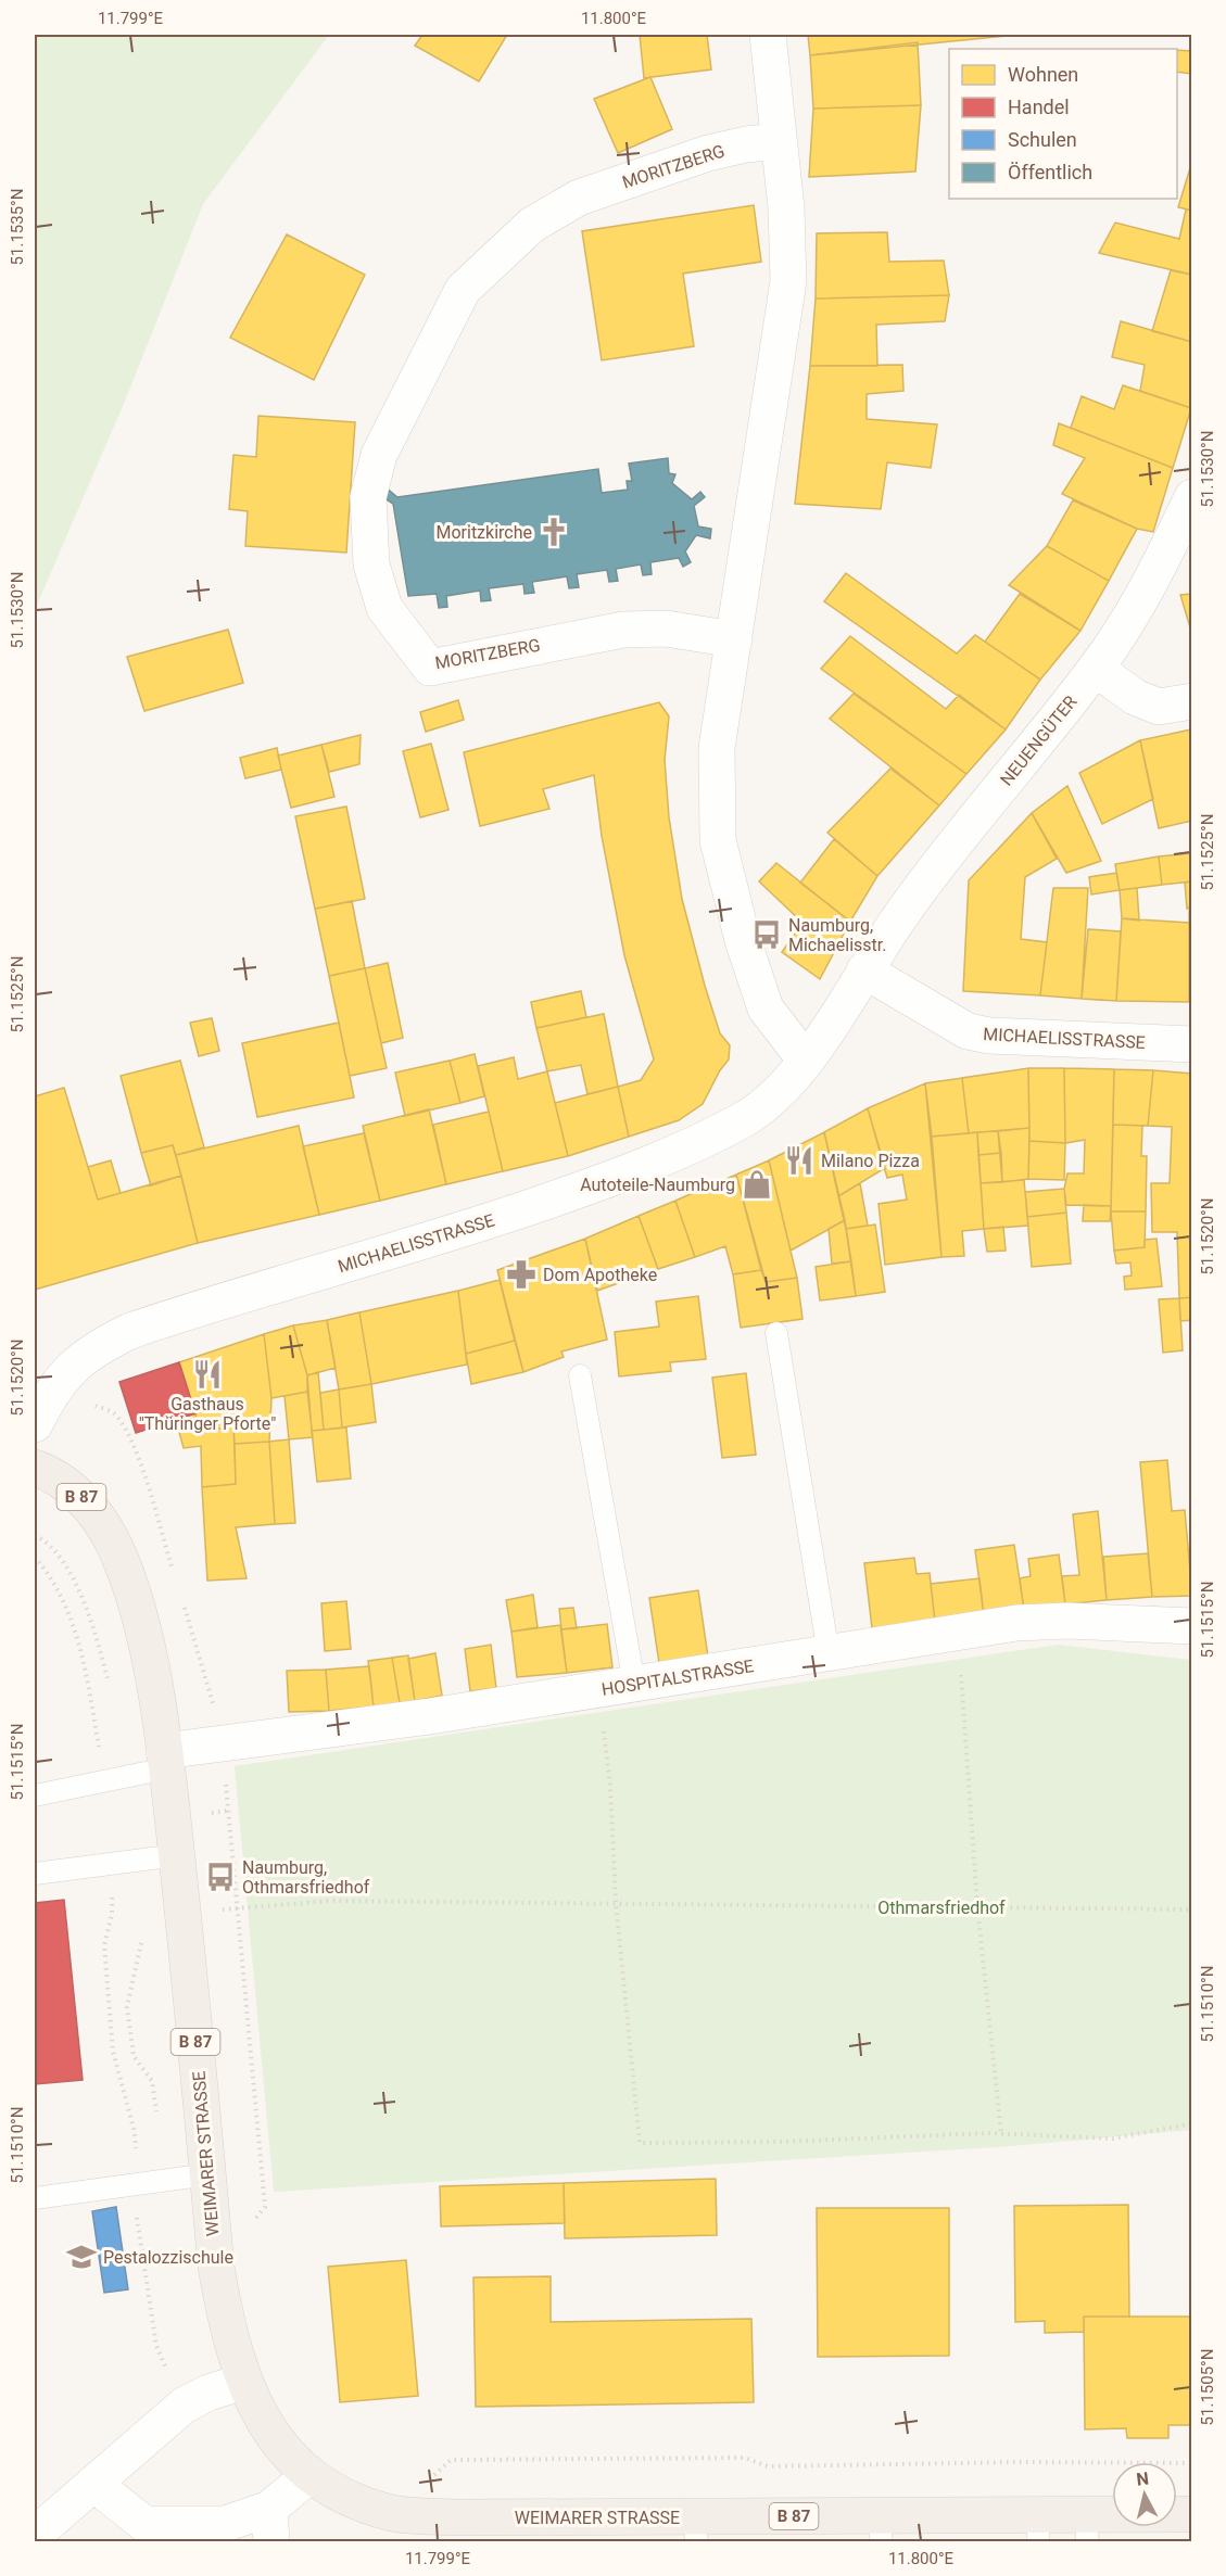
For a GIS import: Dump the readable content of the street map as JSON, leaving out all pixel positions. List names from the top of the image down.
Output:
{
  "streets": {
    "main road": ["B 87", "WEIMARER STRASSE"],
    "street": [
      "MORITZBERG",
      "NEUENGÜTER",
      "MICHAELISSTRASSE",
      "HOSPITALSTRASSE"
    ]
  },
  "crossings": [
    ["NEUENGÜTER", "MICHAELISSTRASSE"],
    ["HOSPITALSTRASSE", "WEIMARER STRASSE"]
  ],
  "parks": ["Othmarsfriedhof"],
  "places": {
    "church": ["Moritzkirche"],
    "bus stop": ["Naumburg, Michaelisstr.", "Naumburg, Othmarsfriedhof"],
    "restaurant": ["Milano Pizza", "Gasthaus \"Thüringer Pforte\""],
    "shop": ["Autoteile-Naumburg"],
    "pharmacy": ["Dom Apotheke"],
    "school or university": ["Pestalozzischule"]
  },
  "legend": [
    "Wohnen",
    "Handel",
    "Schulen",
    "Öffentlich"
  ],
  "north": "top",
  "coordinates": [
    "11.799°E",
    "11.800°E",
    "51.1535°N",
    "51.1530°N",
    "51.1525°N",
    "51.1520°N",
    "51.1515°N",
    "51.1510°N",
    "51.1505°N"
  ]
}
